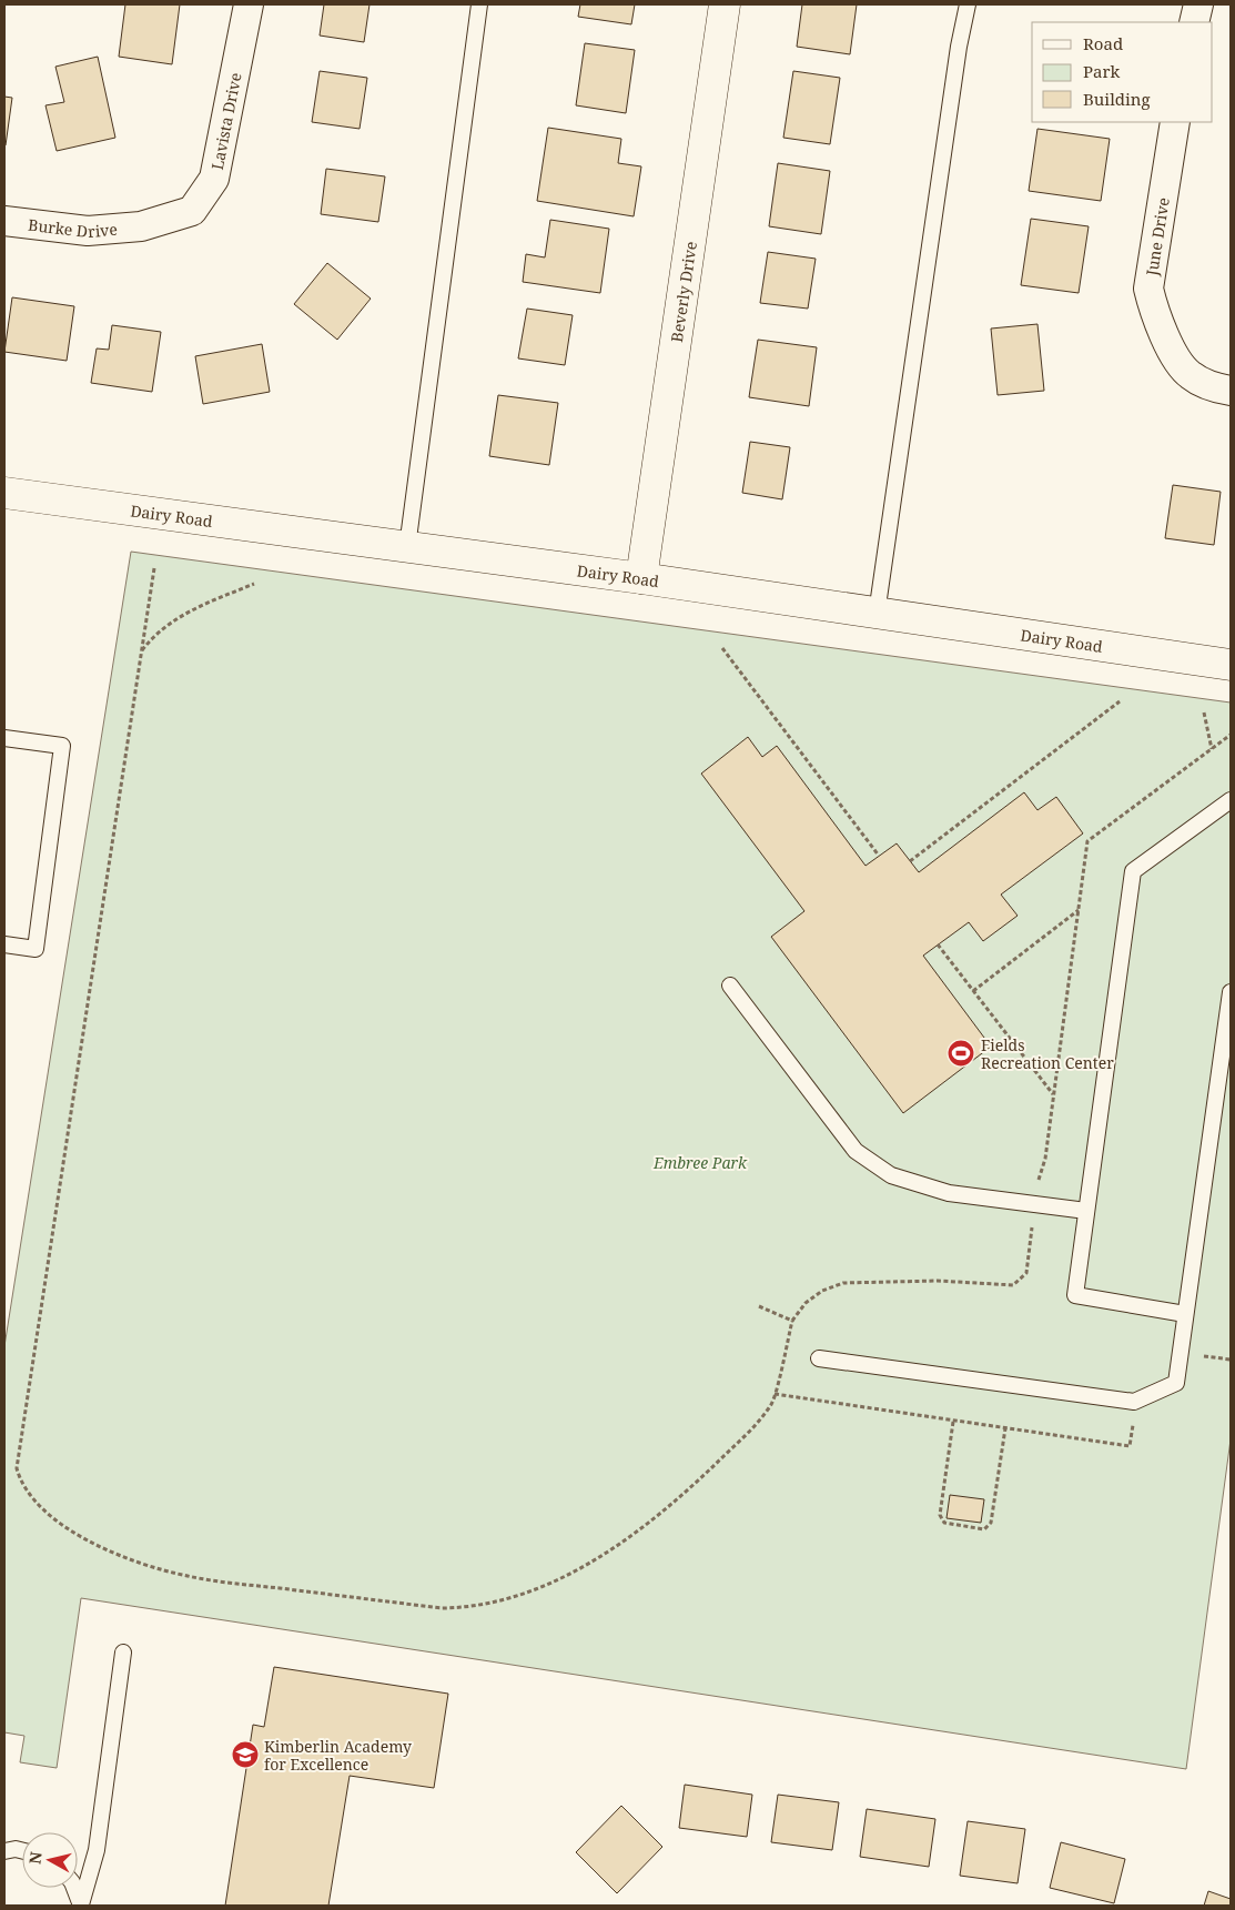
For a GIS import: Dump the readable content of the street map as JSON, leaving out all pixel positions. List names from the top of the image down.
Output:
{
  "streets": {
    "street": [
      "Lavista Drive",
      "Burke Drive",
      "June Drive",
      "Beverly Drive",
      "Dairy Road"
    ]
  },
  "crossings": [
    ["Lavista Drive", "Burke Drive"],
    ["Beverly Drive", "Dairy Road"]
  ],
  "parks": ["Embree Park"],
  "places": {
    "sports": ["Fields Recreation Center"],
    "school or university": ["Kimberlin Academy for Excellence"]
  },
  "legend": ["Road", "Park", "Building"],
  "north": "left"
}
